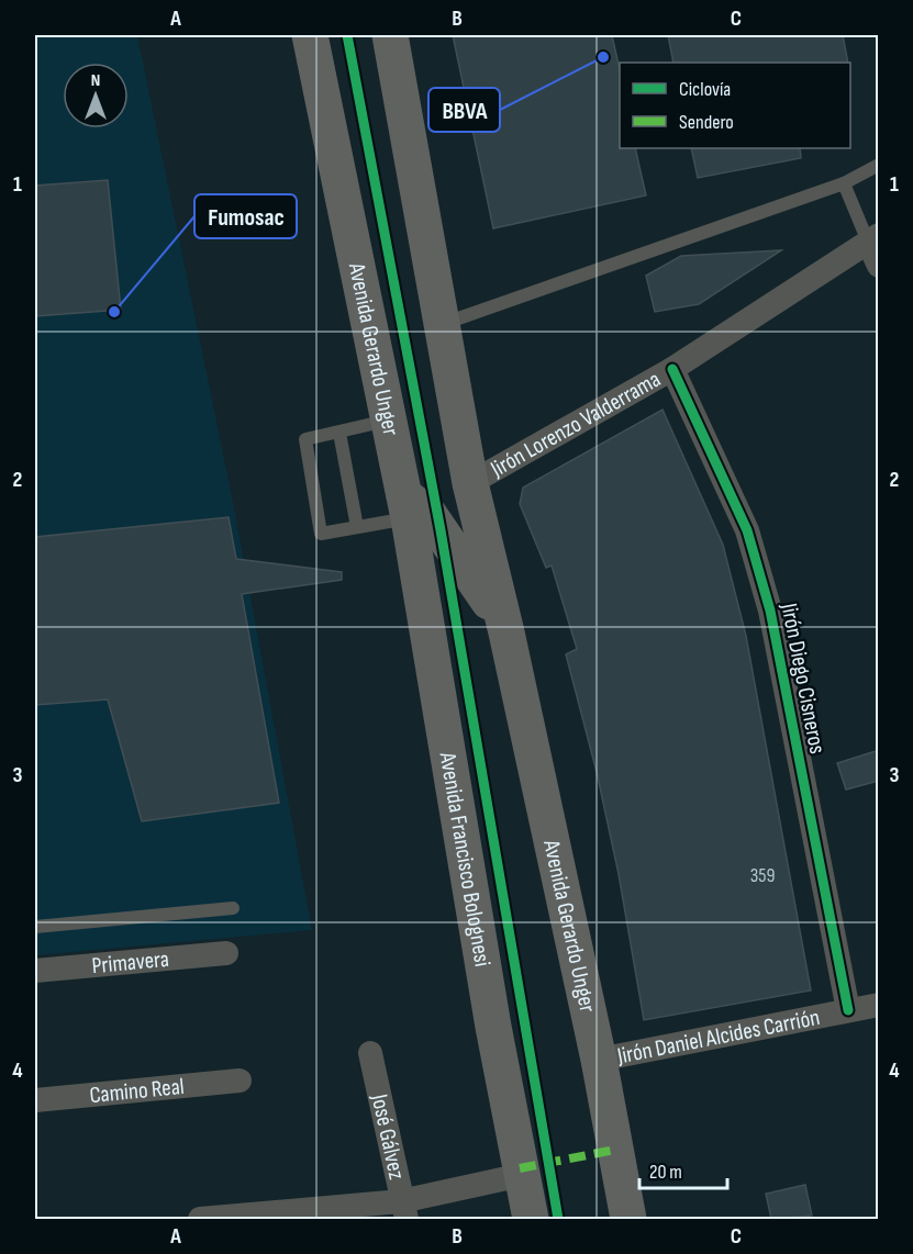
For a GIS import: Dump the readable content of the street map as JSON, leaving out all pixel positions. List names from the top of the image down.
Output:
{
  "streets": {
    "main road": ["Avenida Gerardo Unger", "Avenida Francisco Bolognesi"],
    "street": [
      "Jirón Lorenzo Valderrama",
      "Jirón Diego Cisneros",
      "Primavera",
      "Jirón Daniel Alcides Carrión",
      "Camino Real",
      "José Gálvez"
    ]
  },
  "crossings": [
    ["Avenida Gerardo Unger", "Jirón Lorenzo Valderrama"],
    ["Avenida Gerardo Unger", "Avenida Francisco Bolognesi"],
    ["Avenida Gerardo Unger", "Jirón Daniel Alcides Carrión"],
    ["Jirón Lorenzo Valderrama", "Jirón Diego Cisneros"],
    ["Jirón Diego Cisneros", "Jirón Daniel Alcides Carrión"]
  ],
  "places": ["BBVA", "Fumosac"],
  "house_numbers": ["359"],
  "legend": ["Ciclovía", "Sendero"],
  "scale_bar": "20 m",
  "north": "top",
  "grid": {
    "columns": ["A", "B", "C"],
    "rows": [
      "1",
      "2",
      "3",
      "4"
    ]
  }
}
